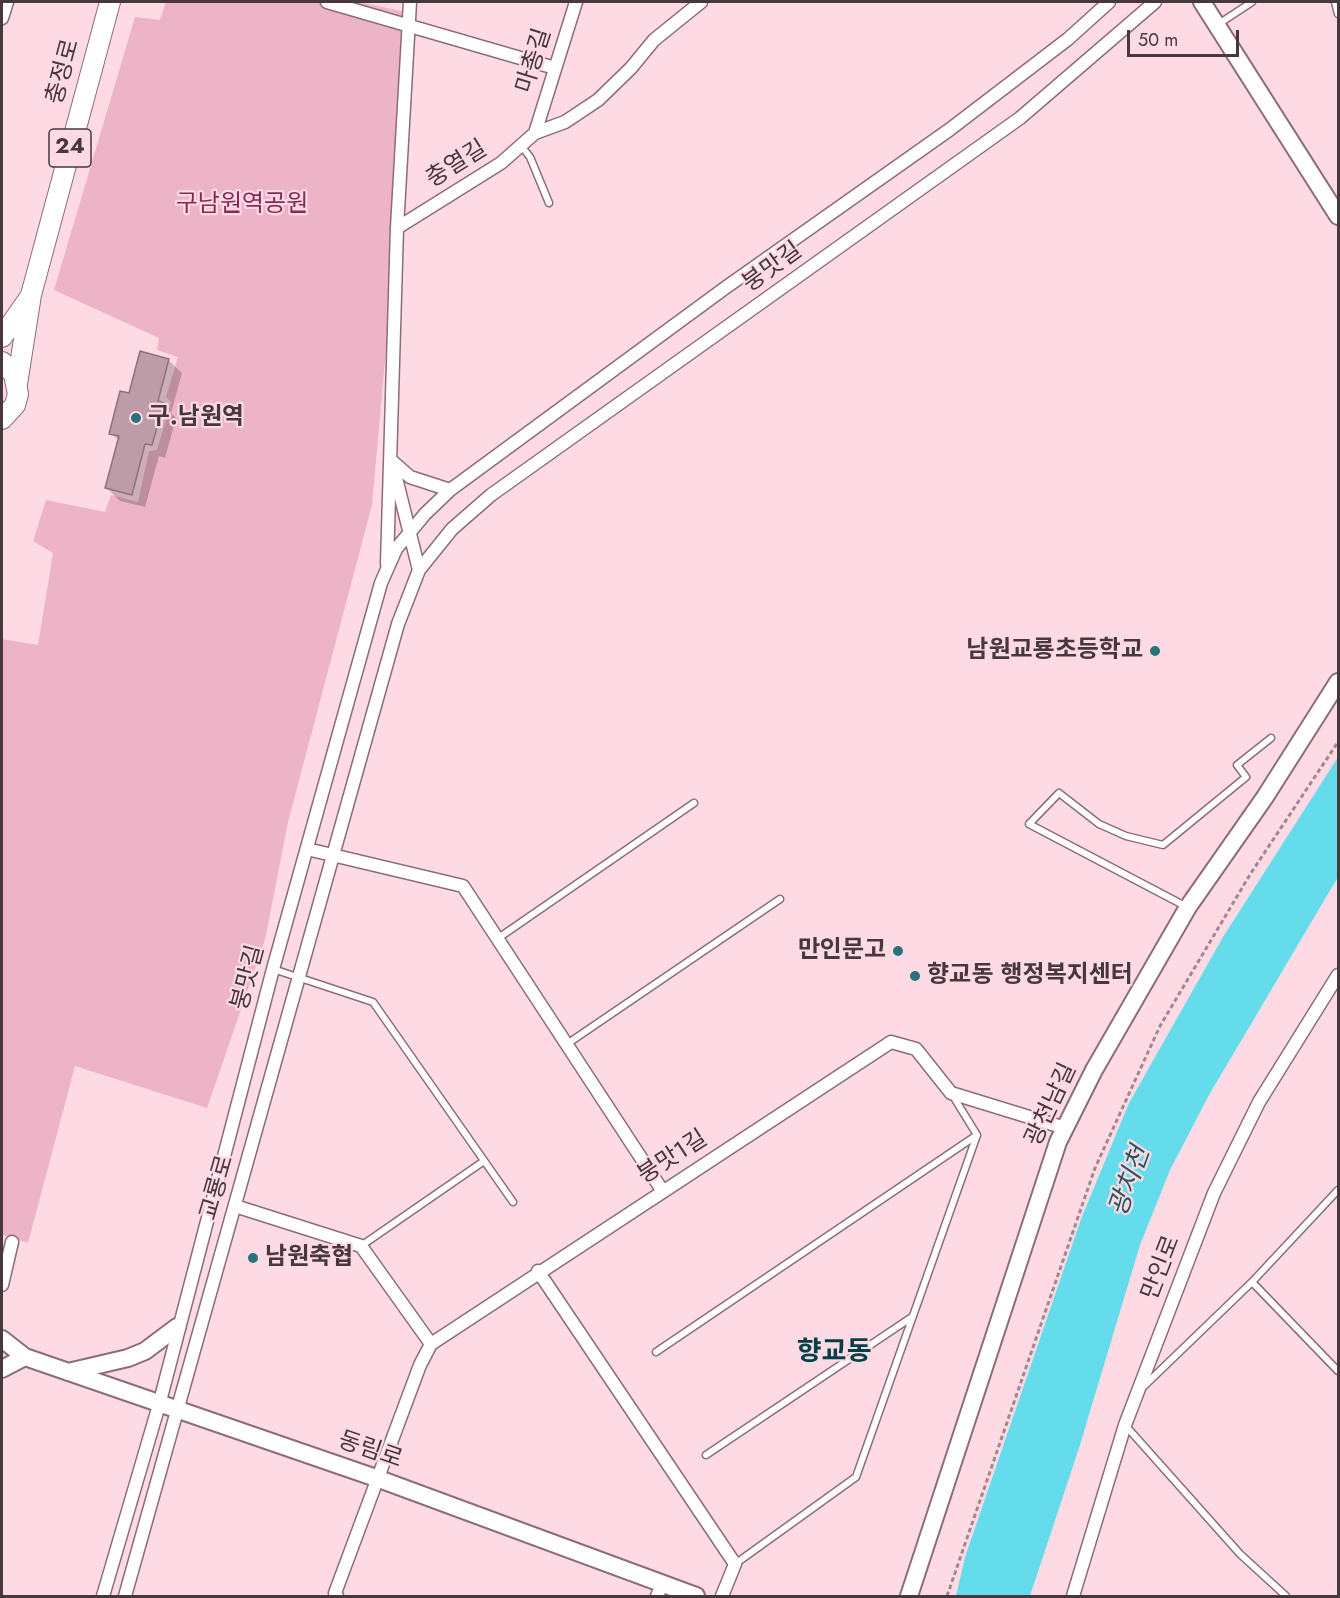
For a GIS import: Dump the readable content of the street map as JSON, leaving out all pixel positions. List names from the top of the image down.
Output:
{
  "streets": {
    "main road": ["충정로", "24"],
    "street": [
      "마총길",
      "충열길",
      "붕맛길",
      "광천남길",
      "붕맛1길",
      "교룡로",
      "만인로",
      "동림로"
    ]
  },
  "crossings": [
    ["마총길", "충열길"],
    ["충정로", "24"],
    ["충열길", "붕맛길"],
    ["붕맛길", "교룡로"],
    ["붕맛길", "동림로"],
    ["붕맛1길", "동림로"],
    ["교룡로", "동림로"]
  ],
  "districts": ["향교동"],
  "water": ["광치천"],
  "parks": ["구남원역공원"],
  "places": [
    "구.남원역",
    "남원교룡초등학교",
    "만인문고",
    "향교동 행정복지센터",
    "남원축협"
  ],
  "scale_bar": "50 m"
}
